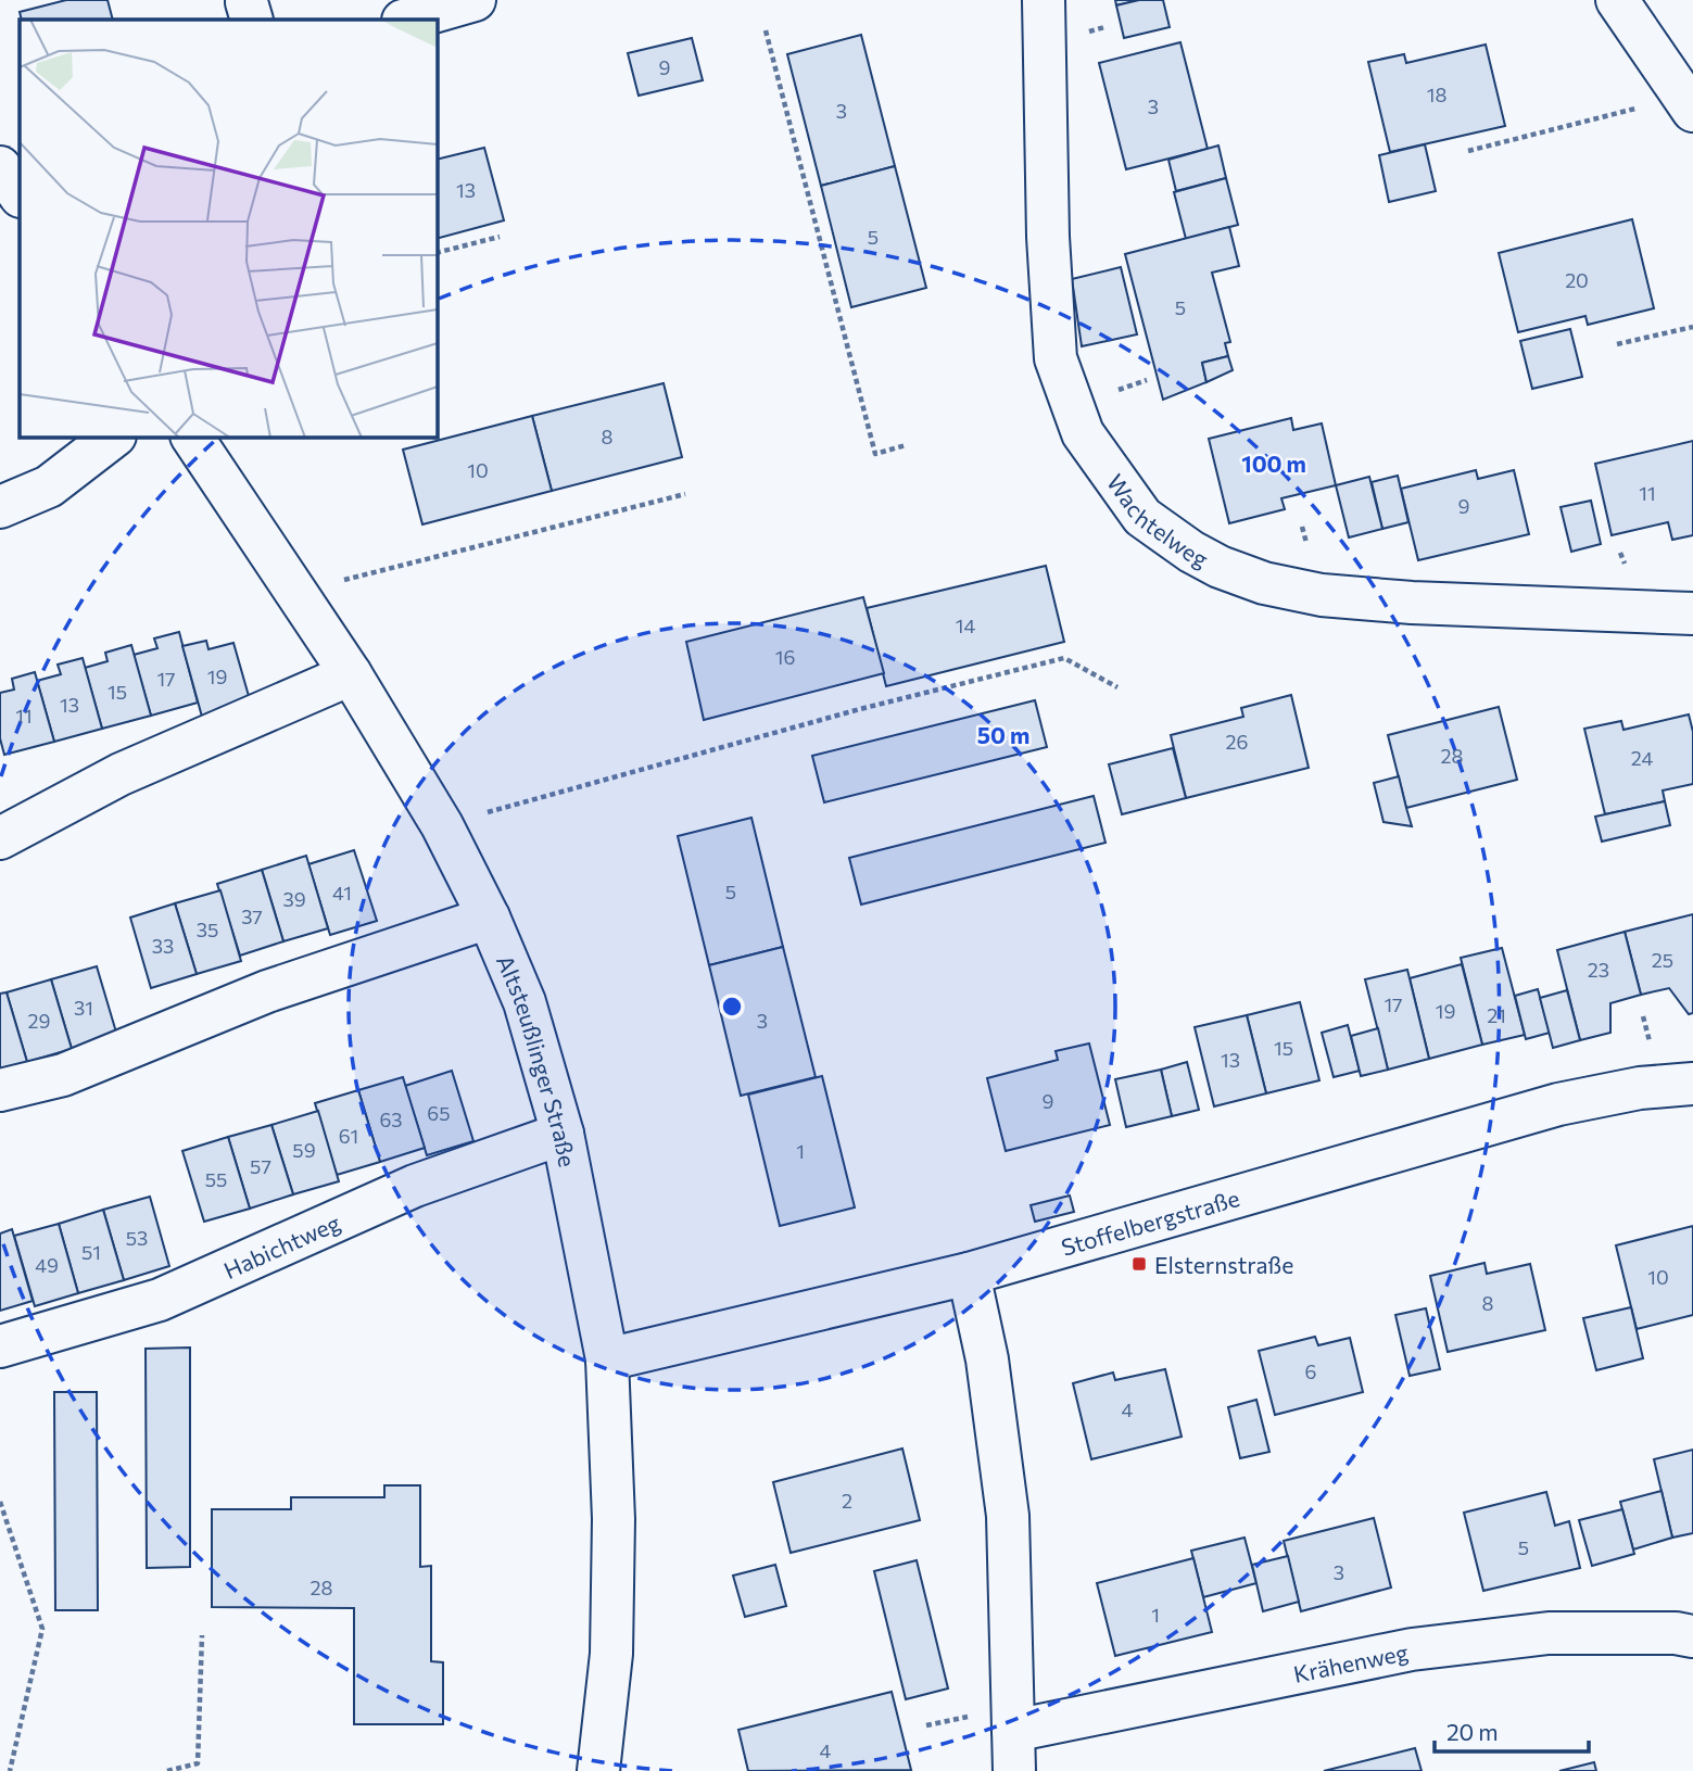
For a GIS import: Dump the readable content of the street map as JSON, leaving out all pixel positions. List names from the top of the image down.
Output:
{
  "streets": {
    "street": [
      "Wachtelweg",
      "Altsteußlinger Straße",
      "Stoffelbergstraße",
      "Habichtweg",
      "Krähenweg"
    ]
  },
  "crossings": [
    ["Altsteußlinger Straße", "Stoffelbergstraße"],
    ["Altsteußlinger Straße", "Habichtweg"]
  ],
  "places": {
    "transit": ["Elsternstraße"]
  },
  "house_numbers": [
    "9",
    "18",
    "3",
    "3",
    "13",
    "5",
    "20",
    "5",
    "8",
    "10",
    "11",
    "9",
    "14",
    "16",
    "19",
    "17",
    "15",
    "13",
    "11",
    "26",
    "28",
    "24",
    "5",
    "41",
    "39",
    "37",
    "35",
    "33",
    "25",
    "23",
    "17",
    "31",
    "19",
    "21",
    "29",
    "3",
    "15",
    "13",
    "9",
    "65",
    "63",
    "61",
    "59",
    "1",
    "57",
    "55",
    "53",
    "51",
    "49",
    "10",
    "8",
    "6",
    "4",
    "2",
    "5",
    "3",
    "28",
    "1",
    "4"
  ],
  "scale_bar": "20 m",
  "rings": ["100 m", "50 m"]
}
